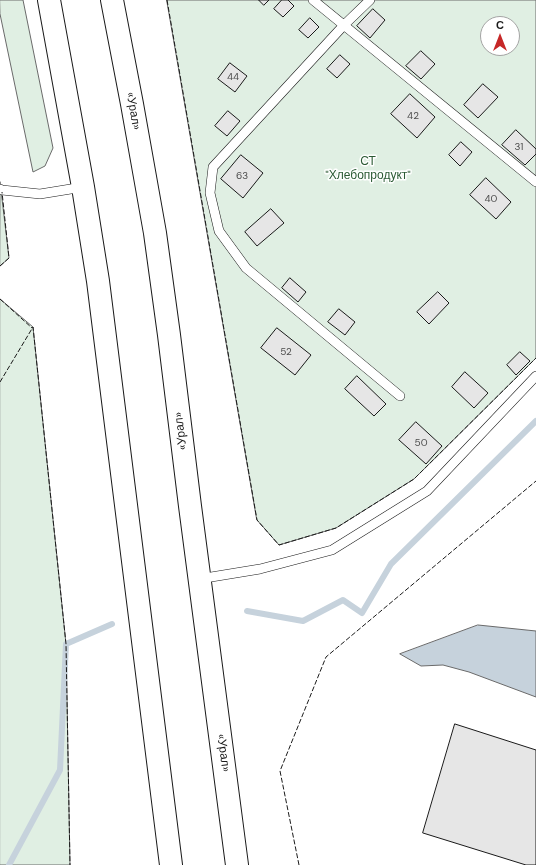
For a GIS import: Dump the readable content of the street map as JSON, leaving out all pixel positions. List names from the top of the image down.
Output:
{
  "streets": {
    "highway": ["«Урал»"]
  },
  "parks": ["СТ \"Хлебопродукт\""],
  "house_numbers": [
    "44",
    "42",
    "31",
    "63",
    "40",
    "52",
    "50"
  ],
  "north": "top"
}
